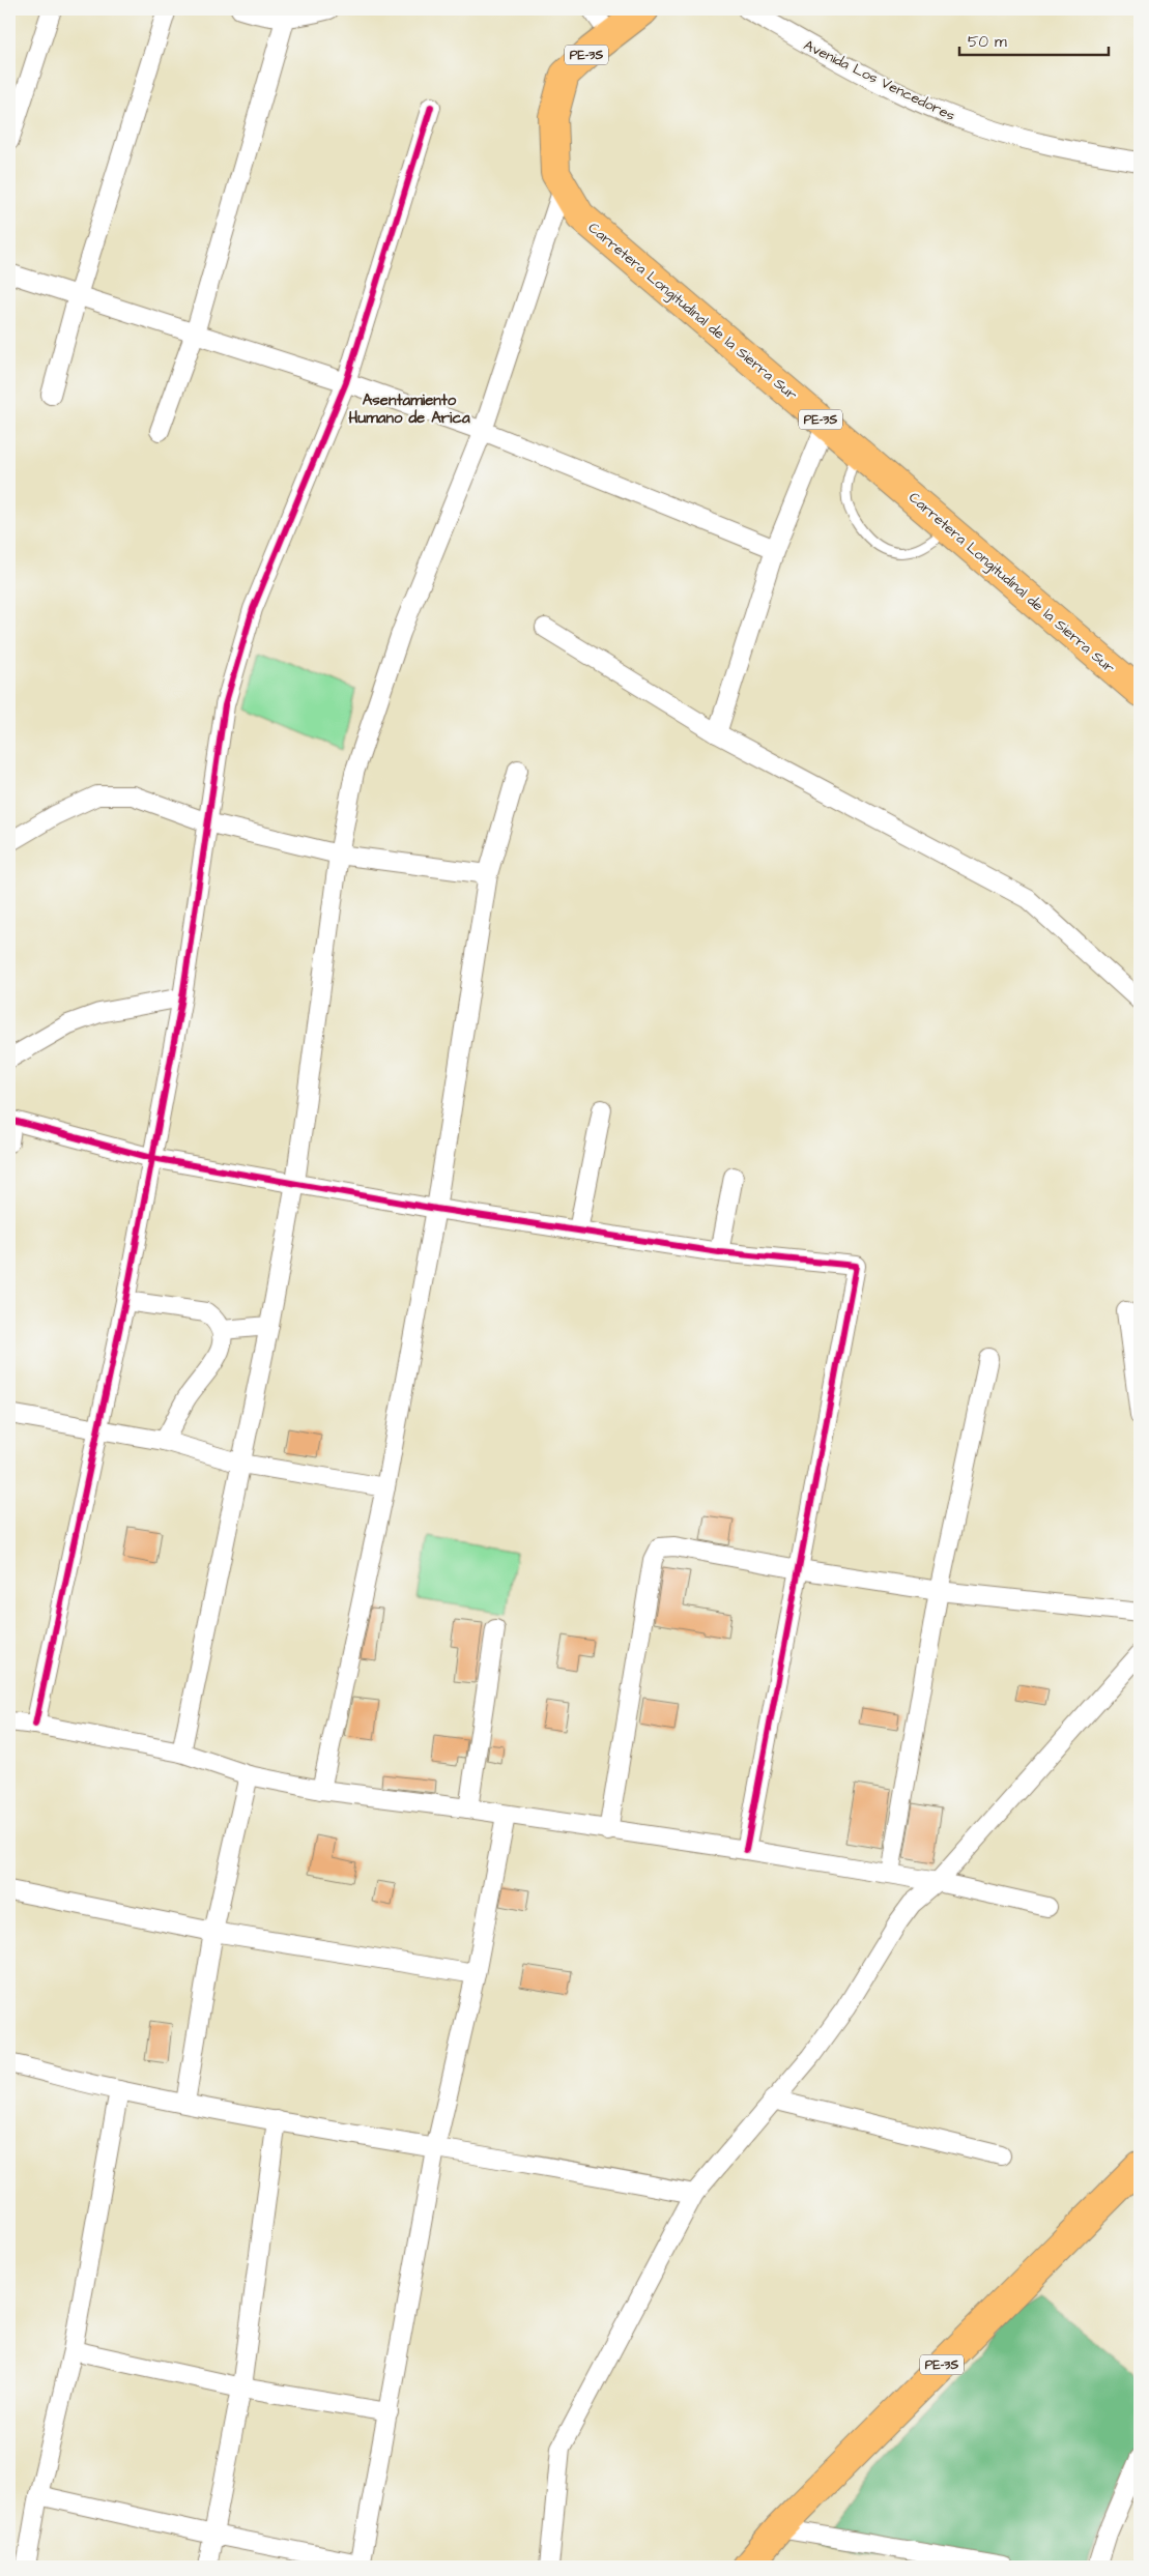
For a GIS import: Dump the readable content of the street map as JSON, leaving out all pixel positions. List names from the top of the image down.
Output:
{
  "streets": {
    "highway": ["PE-3S", "Carretera Longitudinal de la Sierra Sur"],
    "street": ["Avenida Los Vencedores"]
  },
  "districts": ["Asentamiento Humano de Arica"],
  "scale_bar": "50 m"
}
